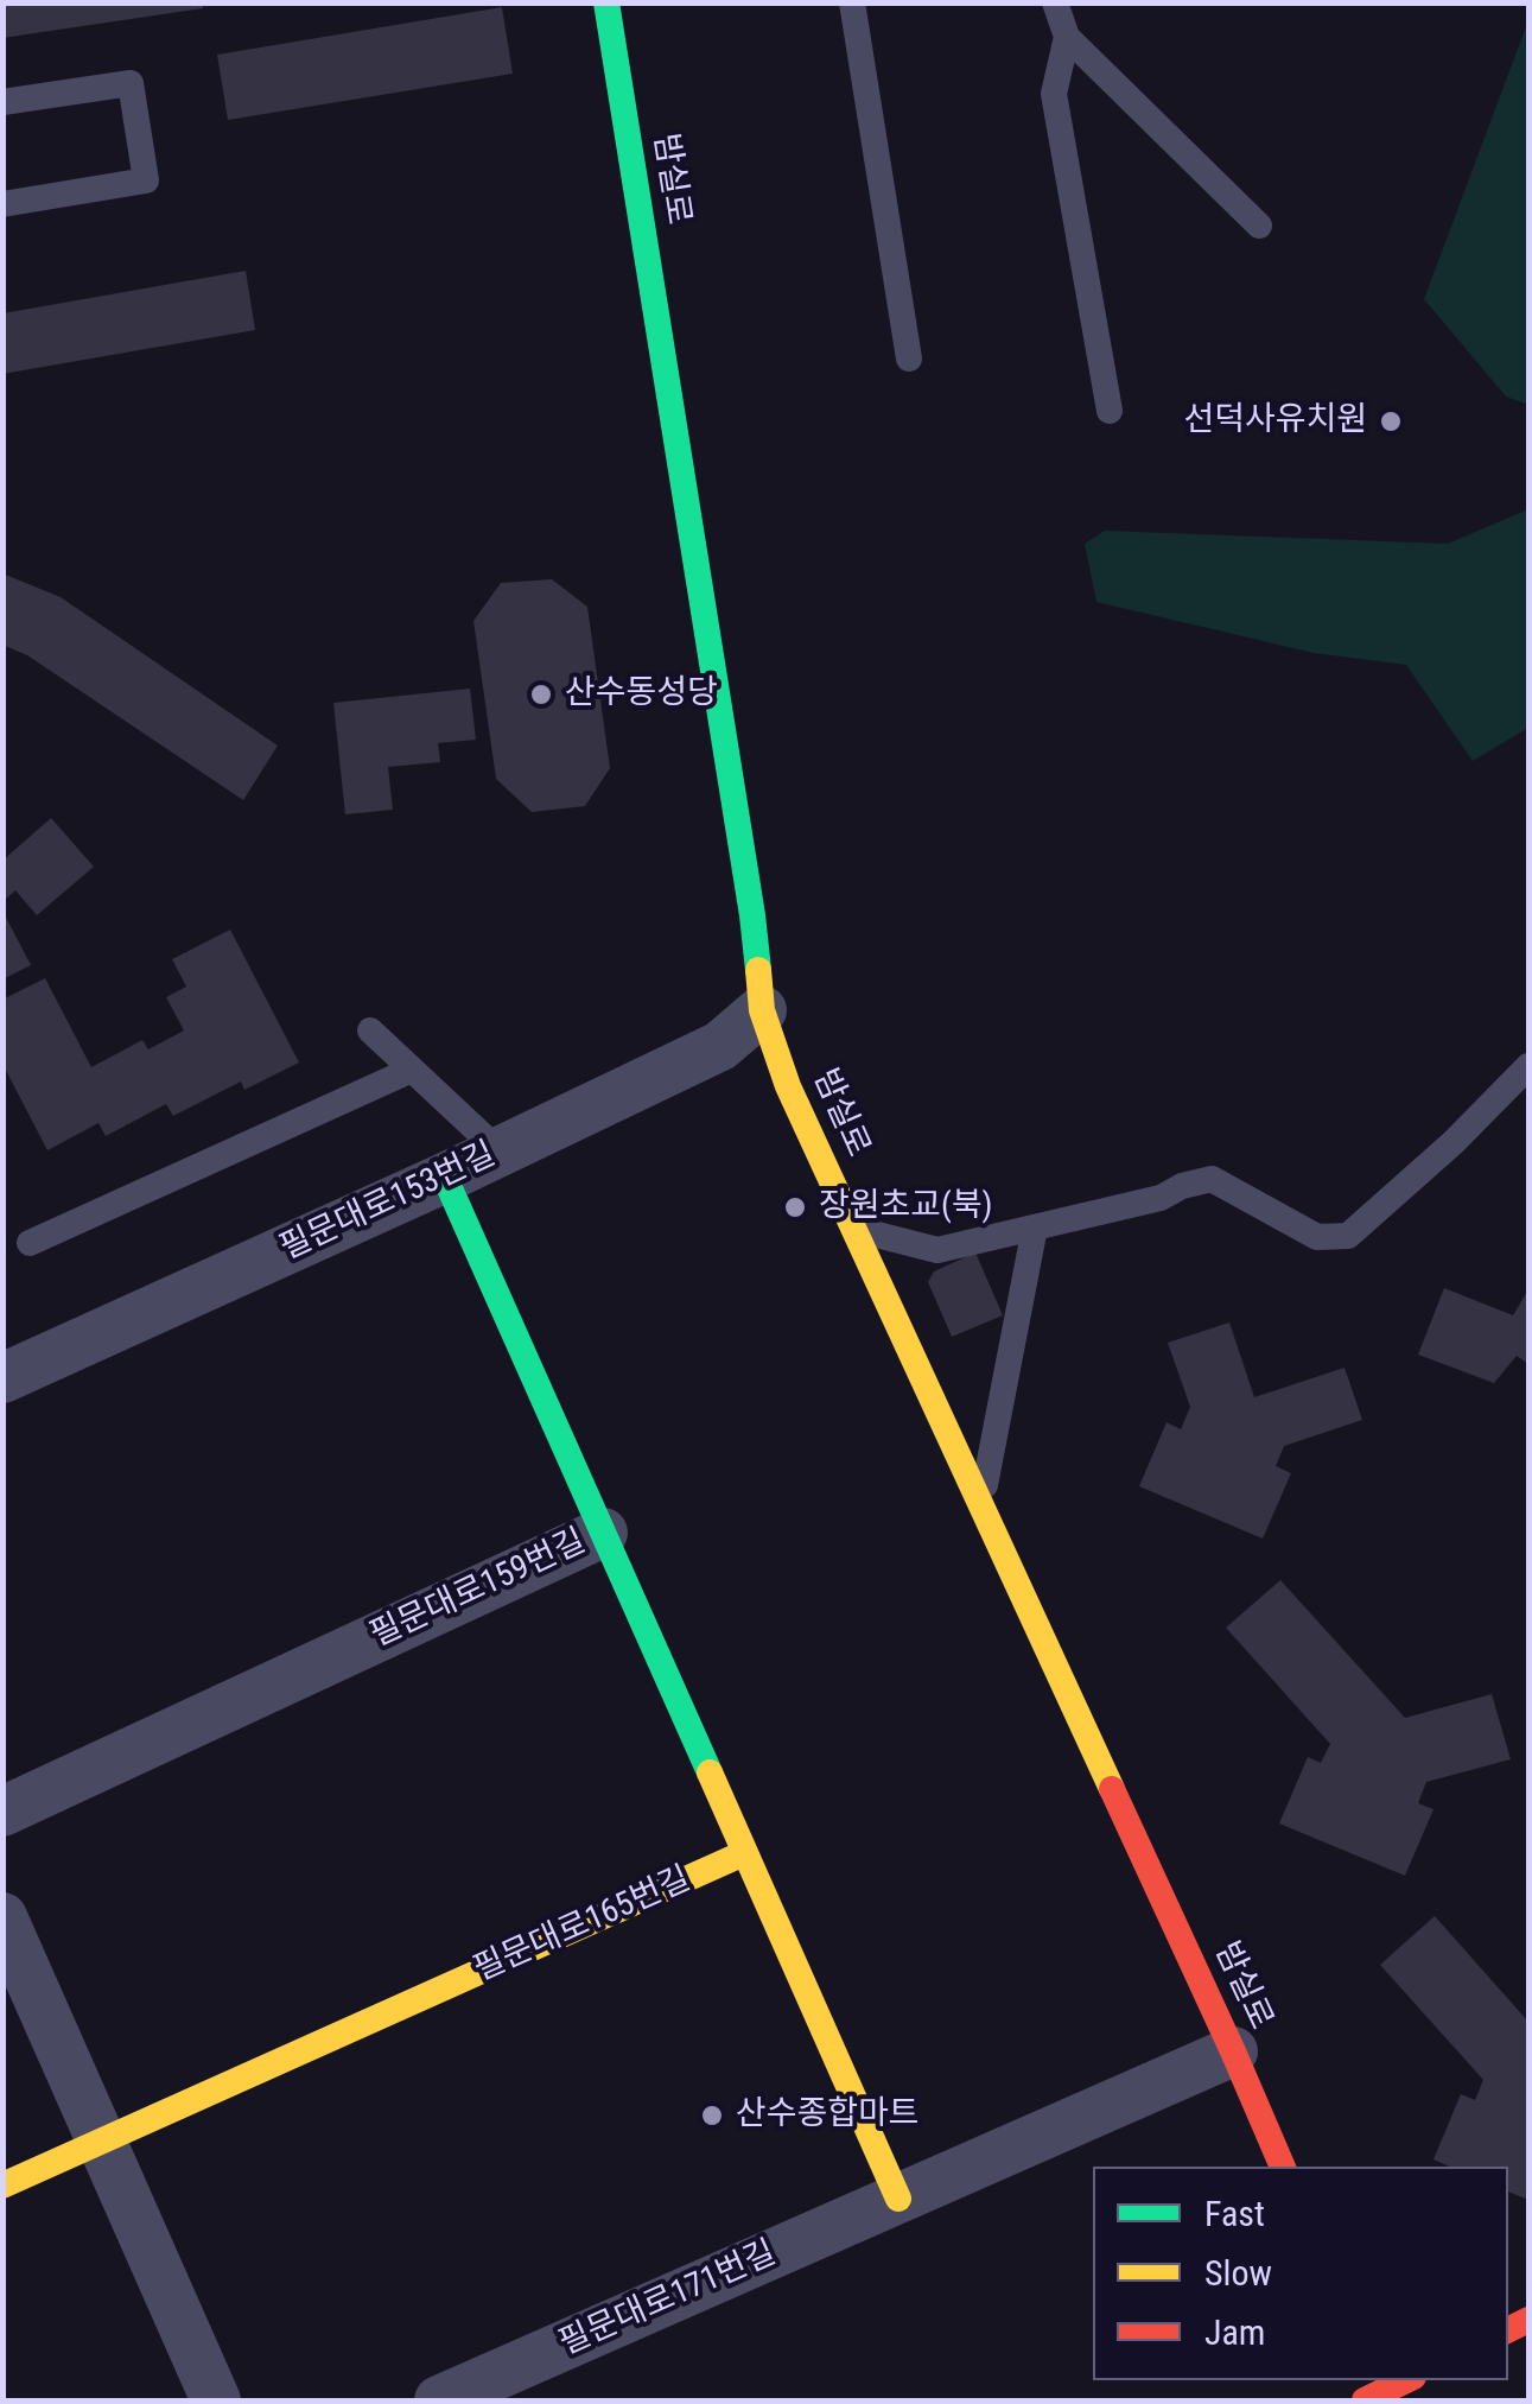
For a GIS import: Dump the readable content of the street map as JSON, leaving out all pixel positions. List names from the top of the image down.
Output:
{
  "streets": {
    "main road": ["밤실로", "필문대로159번길", "필문대로165번길"],
    "street": ["필문대로153번길", "필문대로171번길"]
  },
  "crossings": [
    ["밤실로", "필문대로153번길"],
    ["밤실로", "필문대로171번길"],
    ["필문대로153번길", "필문대로159번길"]
  ],
  "places": [
    "선덕사유치원",
    "산수동성당",
    "장원초교(북)",
    "산수종합마트"
  ],
  "legend": ["Fast", "Slow", "Jam"]
}
